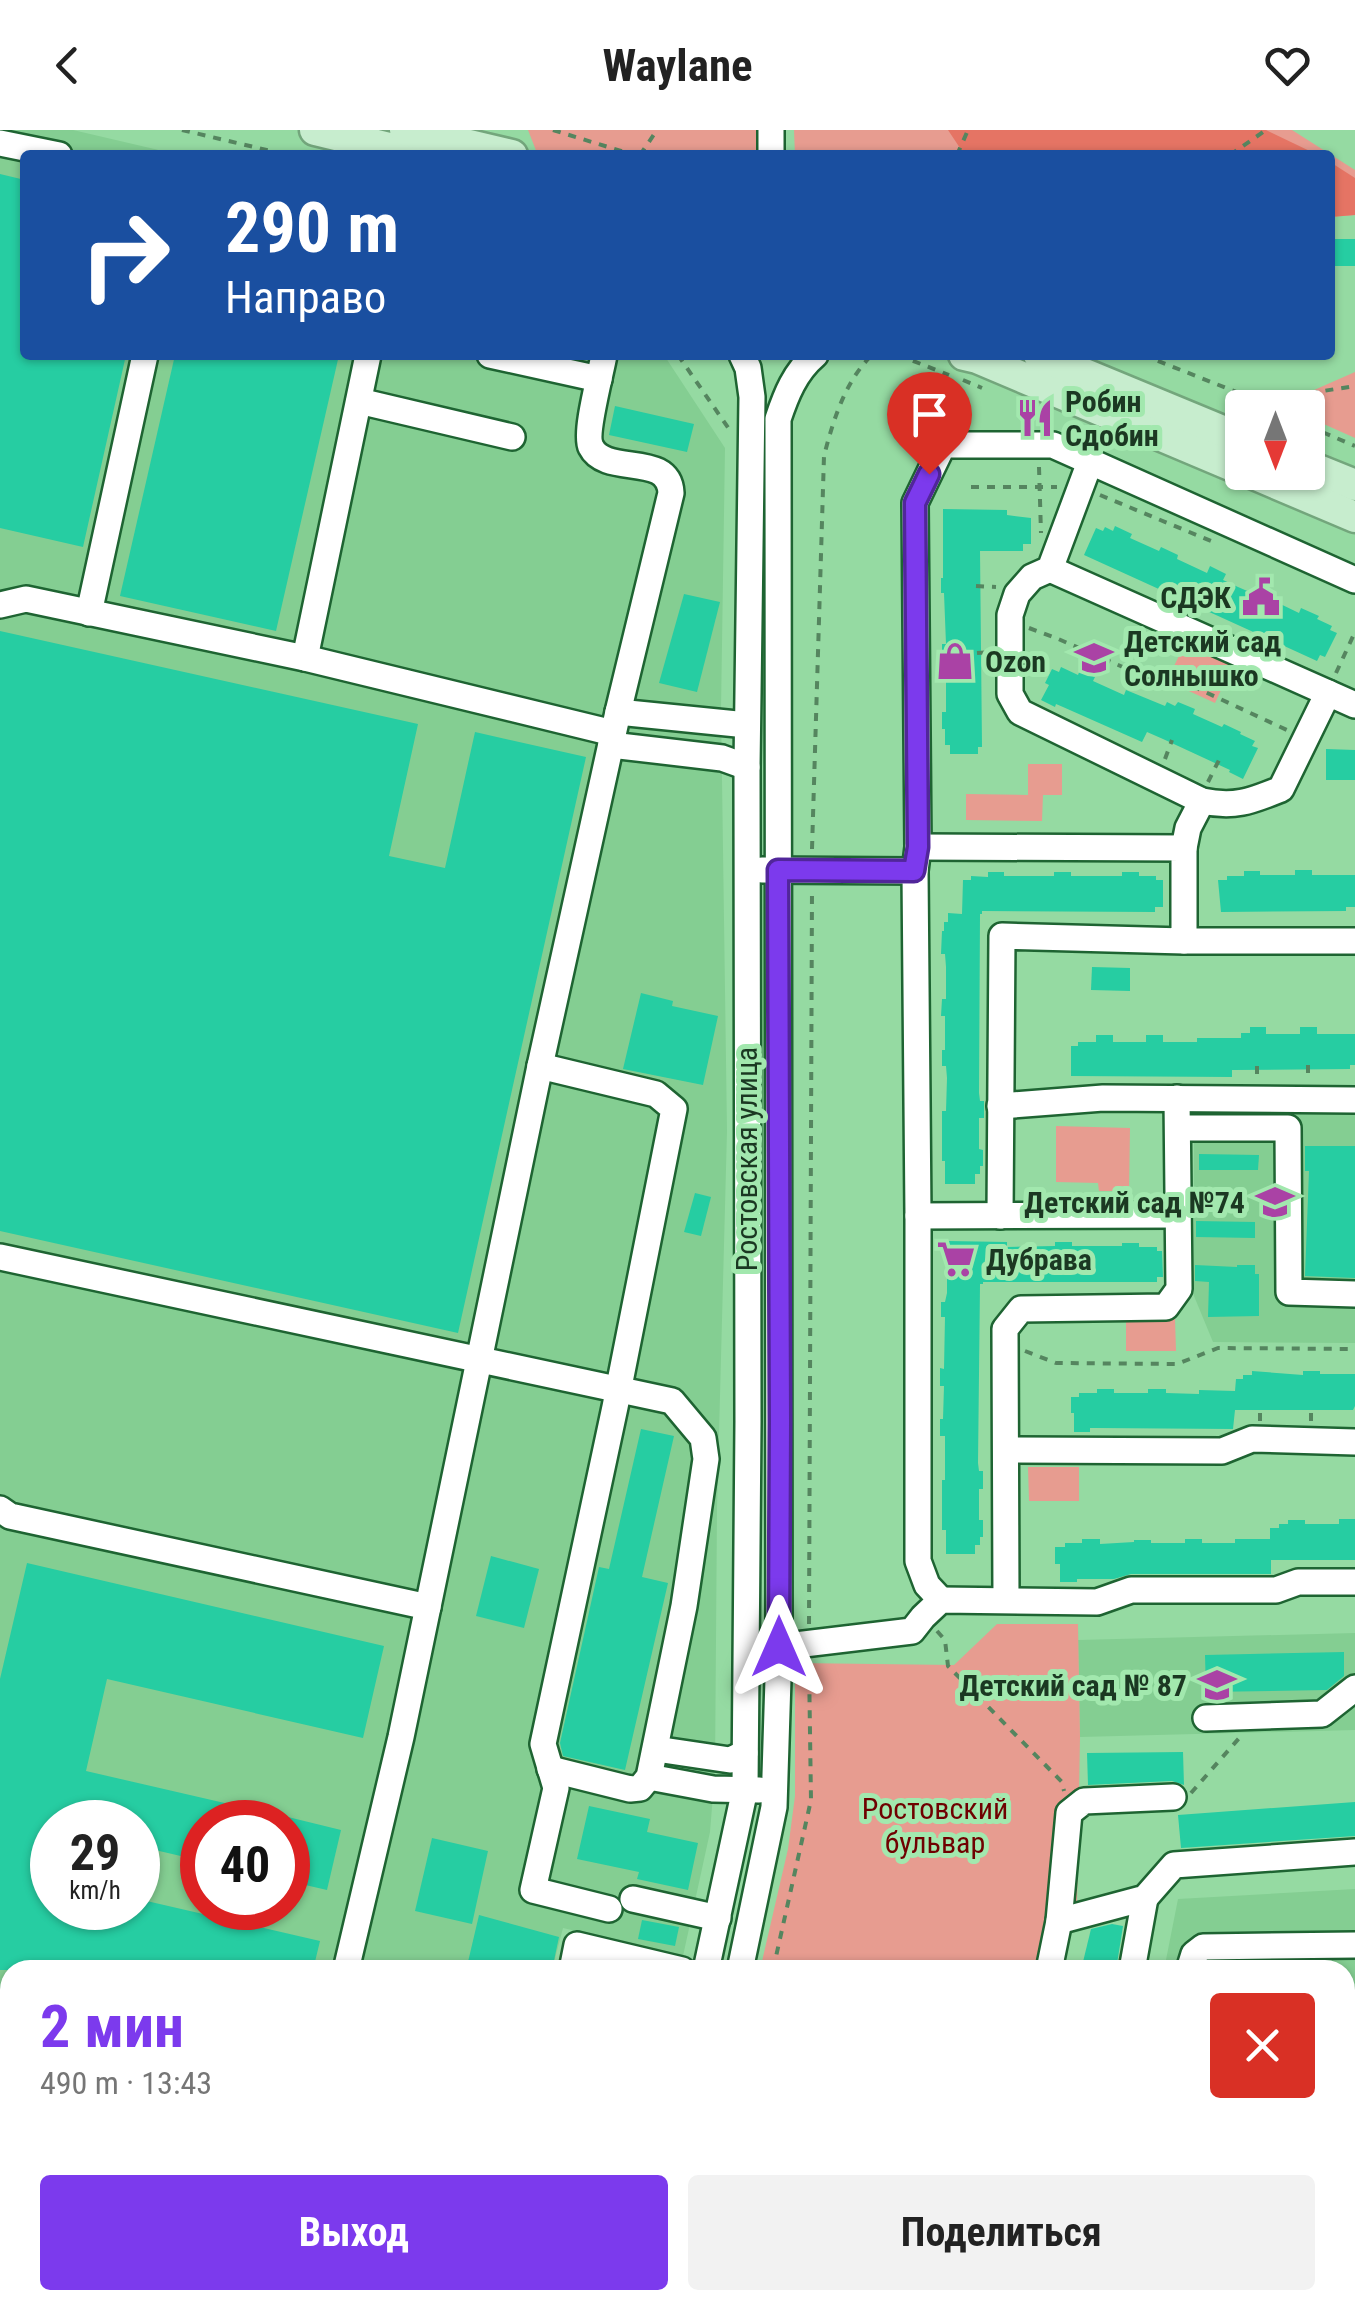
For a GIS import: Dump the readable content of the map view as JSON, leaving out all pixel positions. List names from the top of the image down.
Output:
{
  "streets": {
    "street": ["Ростовская улица"]
  },
  "parks": ["Ростовский бульвар"],
  "places": {
    "restaurant": ["Робин Сдобин"],
    "public building": ["СДЭК"],
    "school or university": ["Детский сад Солнышко", "Детский сад №74", "Детский сад № 87"],
    "shop": ["Ozon"],
    "supermarket": ["Дубрава"]
  },
  "north": "bottom",
  "page": {
    "header": "Waylane",
    "turn": ["290 m", "Направо"],
    "speed": "29 km/h",
    "limit": "40",
    "heading": ["2 мин", "490 m · 13:43"],
    "buttons": ["Выход", "Поделиться"]
  }
}
